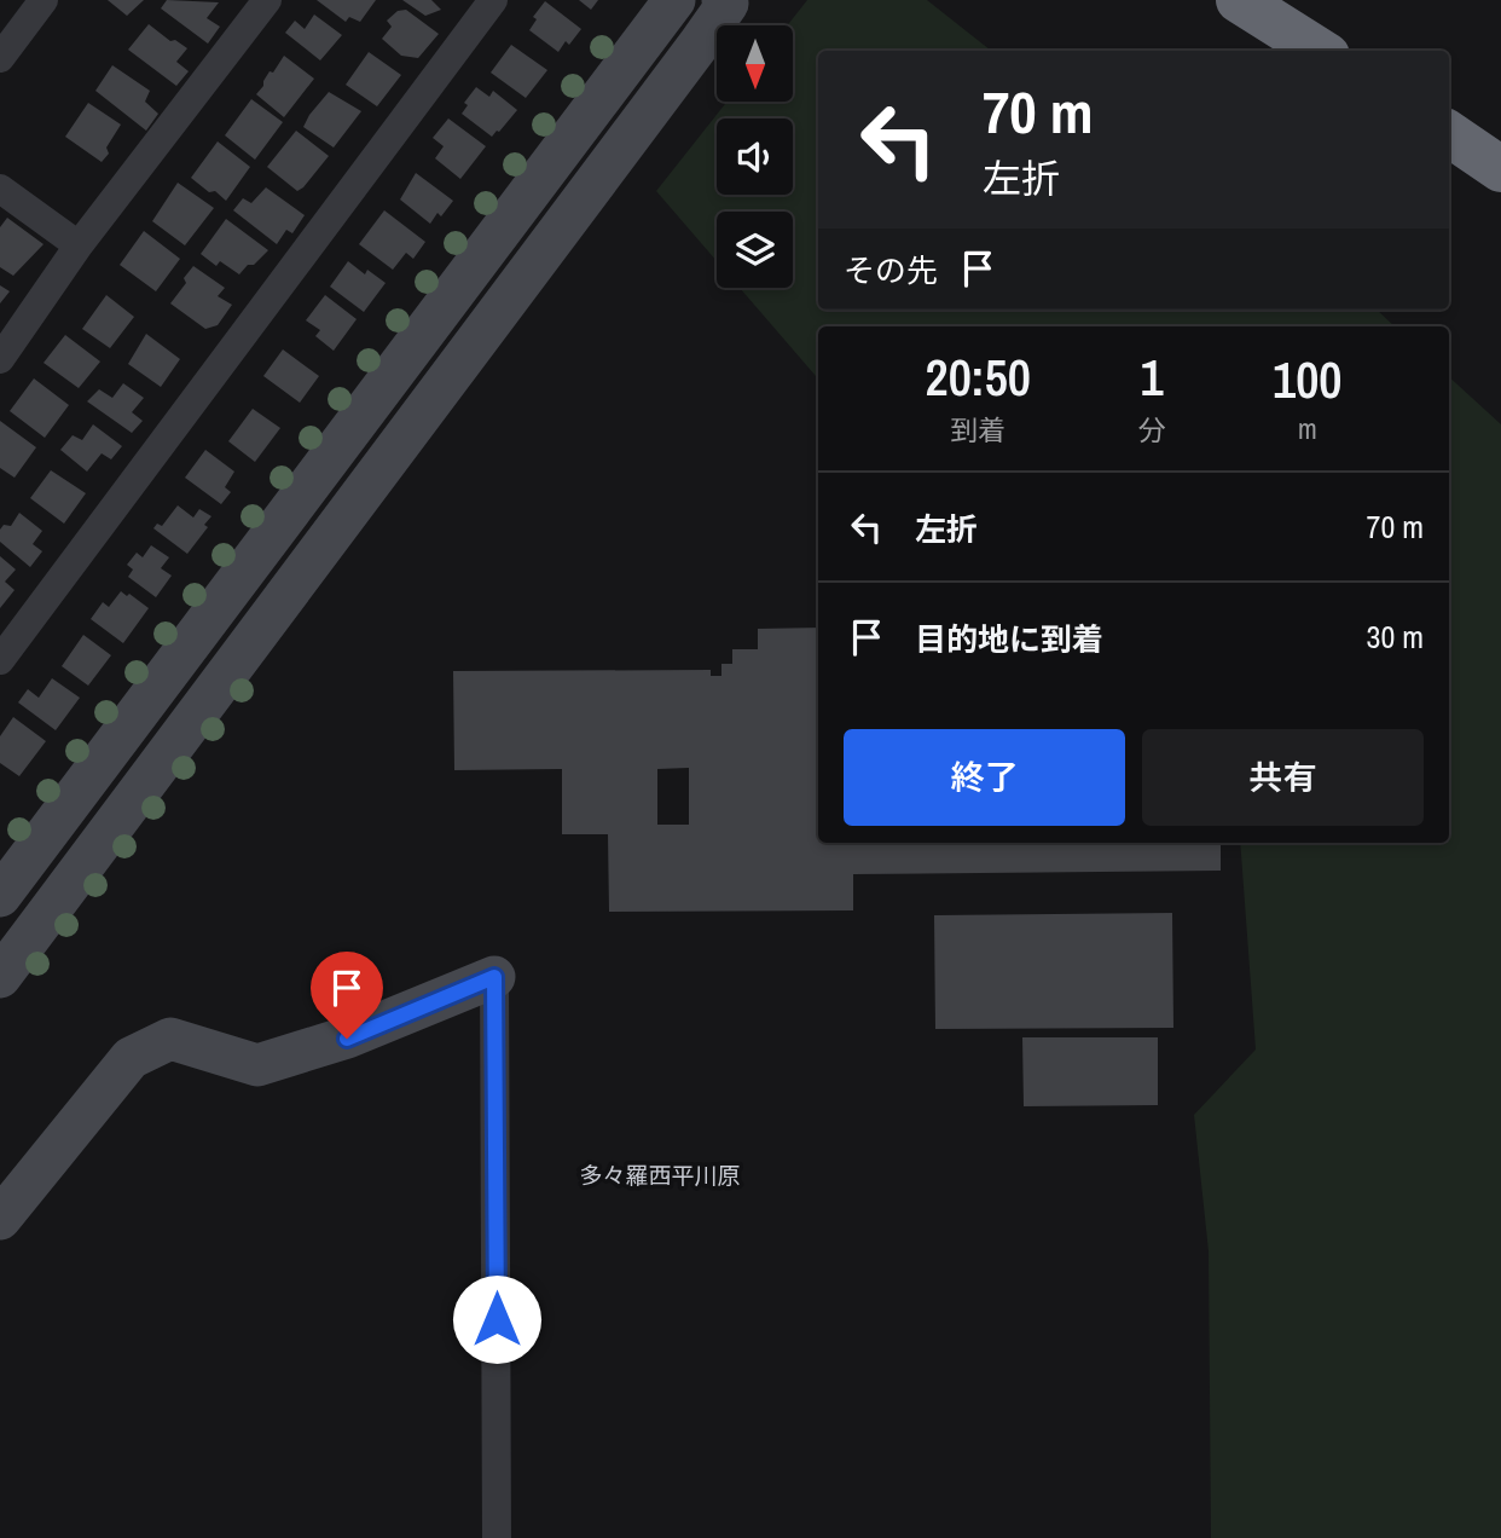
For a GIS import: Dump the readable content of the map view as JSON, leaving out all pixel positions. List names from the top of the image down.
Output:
{
  "districts": ["多々羅西平川原"],
  "north": "bottom",
  "page": {
    "turn": ["70 m", "左折"],
    "then": "その先",
    "eta": [
      "20:50",
      "到着",
      "1",
      "分",
      "100",
      "m"
    ],
    "list": [
      {
        "name": "左折",
        "value": "70 m"
      },
      {
        "name": "目的地に到着",
        "value": "30 m"
      }
    ],
    "buttons": ["終了", "共有"]
  }
}
